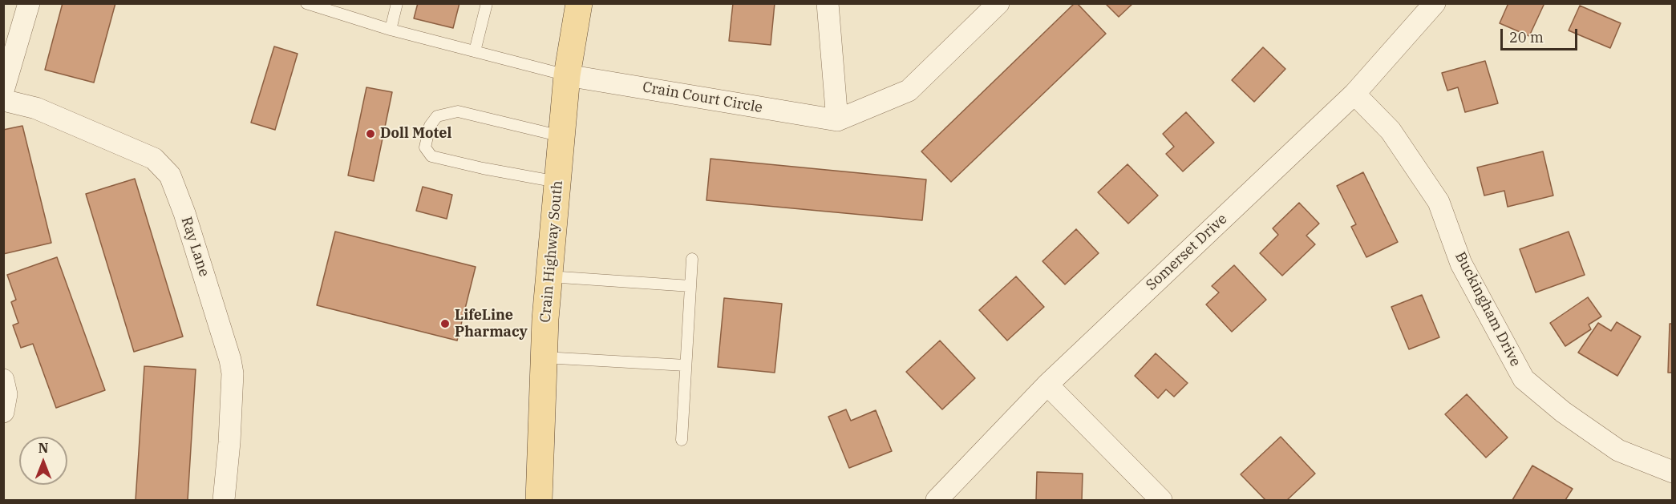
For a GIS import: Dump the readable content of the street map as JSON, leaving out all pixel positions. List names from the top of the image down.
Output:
{
  "streets": {
    "main road": ["Crain Highway South"],
    "street": [
      "Crain Court Circle",
      "Ray Lane",
      "Somerset Drive",
      "Buckingham Drive"
    ]
  },
  "crossings": [
    ["Crain Court Circle", "Crain Highway South"],
    ["Somerset Drive", "Buckingham Drive"]
  ],
  "places": ["Doll Motel", "LifeLine Pharmacy"],
  "scale_bar": "20 m",
  "north": "top"
}
